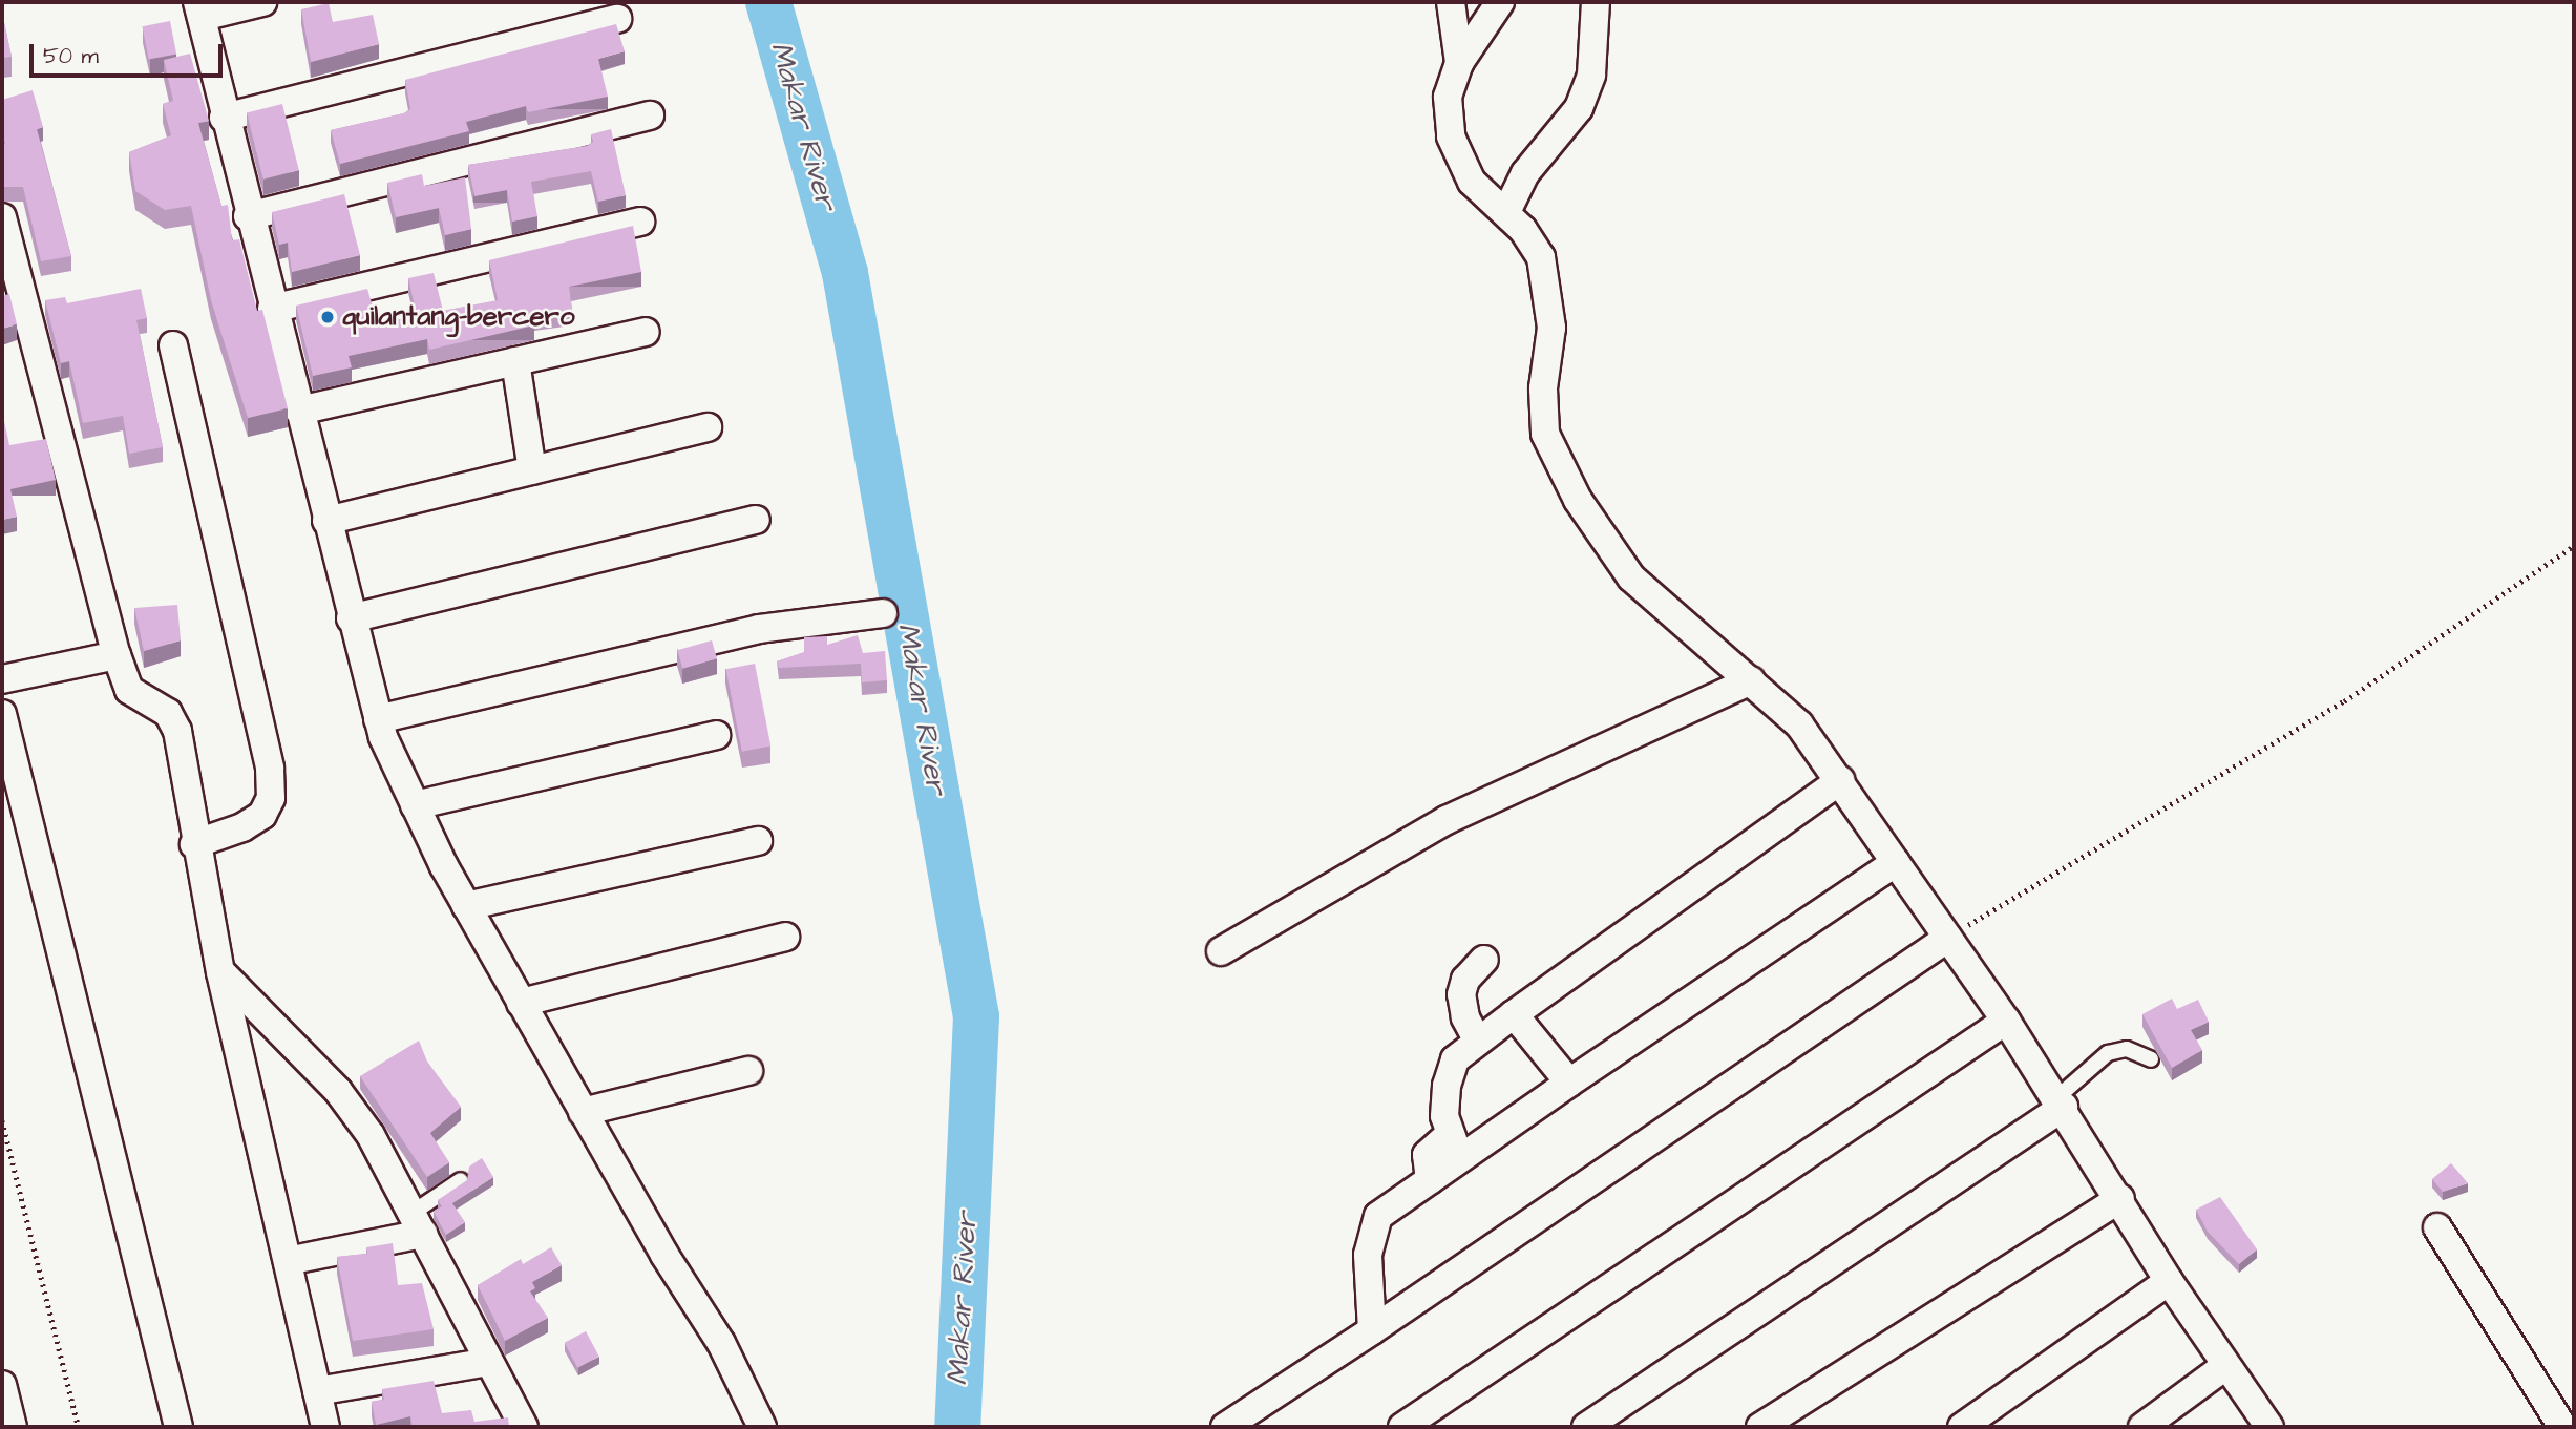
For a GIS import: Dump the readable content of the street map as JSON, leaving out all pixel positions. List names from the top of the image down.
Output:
{
  "water": ["Makar River"],
  "places": ["quilantang-bercero"],
  "scale_bar": "50 m"
}
